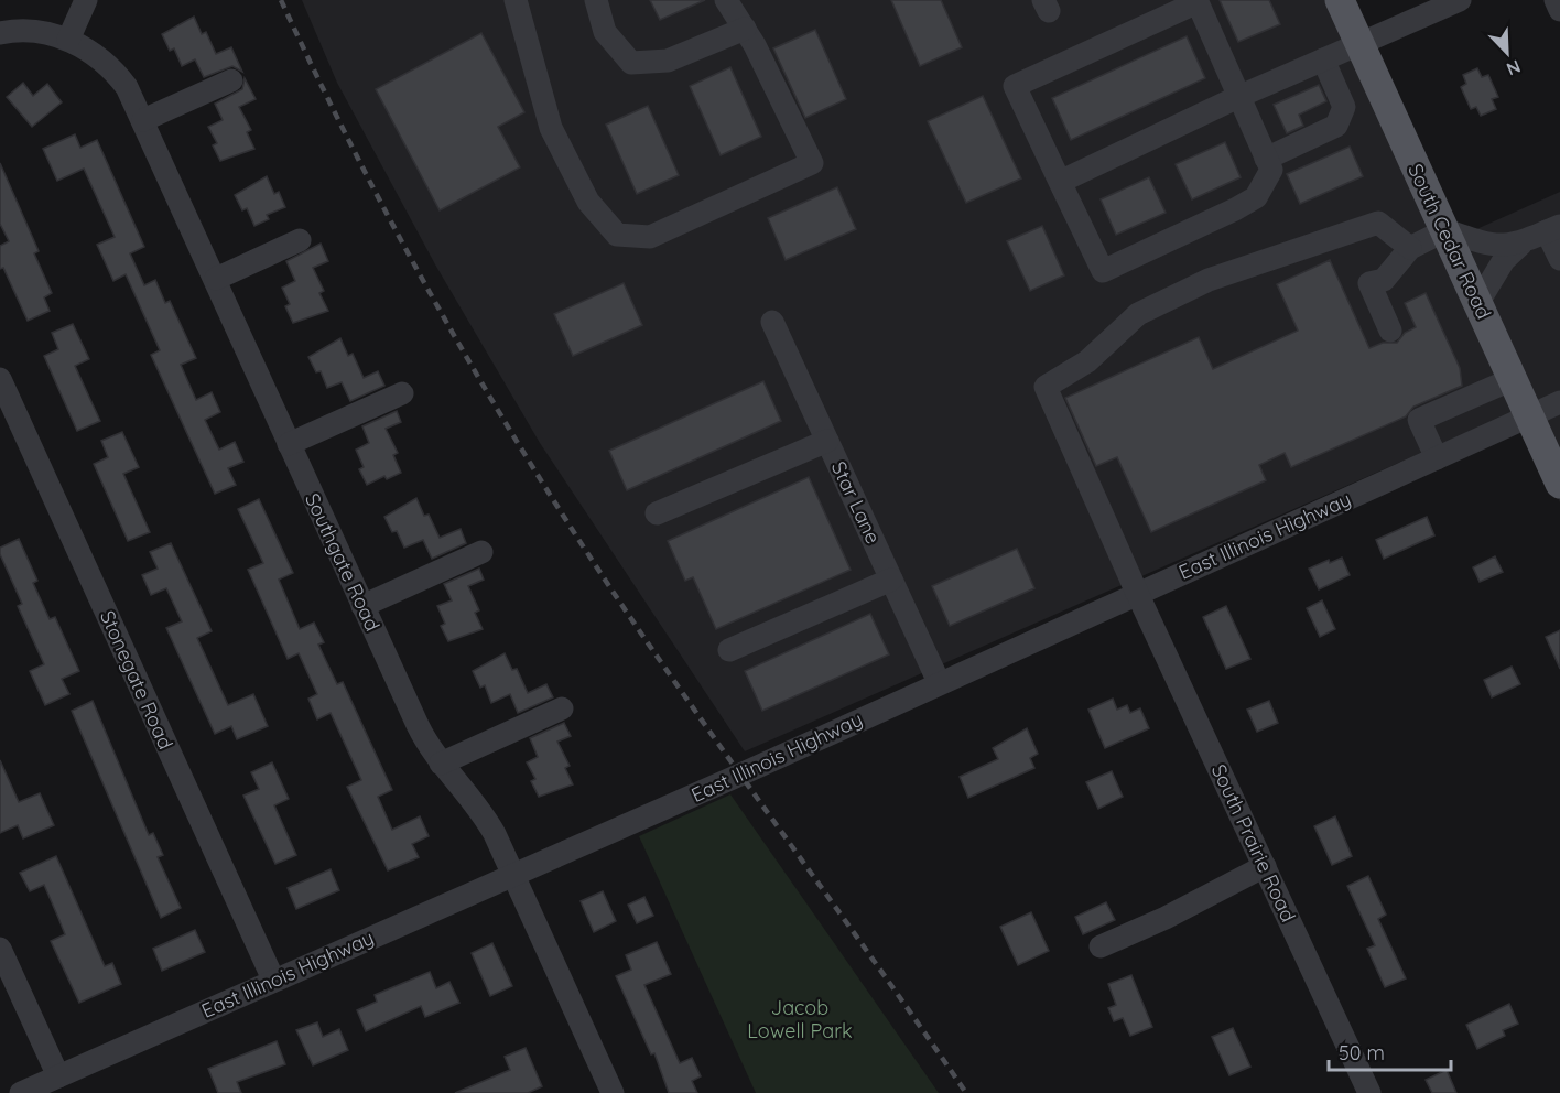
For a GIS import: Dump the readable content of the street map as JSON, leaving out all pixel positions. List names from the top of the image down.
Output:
{
  "streets": {
    "main road": ["South Cedar Road"],
    "street": [
      "Star Lane",
      "East Illinois Highway",
      "Southgate Road",
      "Stonegate Road",
      "South Prairie Road"
    ]
  },
  "crossings": [
    ["South Cedar Road", "East Illinois Highway"],
    ["Star Lane", "East Illinois Highway"],
    ["East Illinois Highway", "Southgate Road"],
    ["East Illinois Highway", "Stonegate Road"],
    ["East Illinois Highway", "South Prairie Road"]
  ],
  "parks": ["Jacob Lowell Park"],
  "scale_bar": "50 m",
  "north": "bottom right"
}
